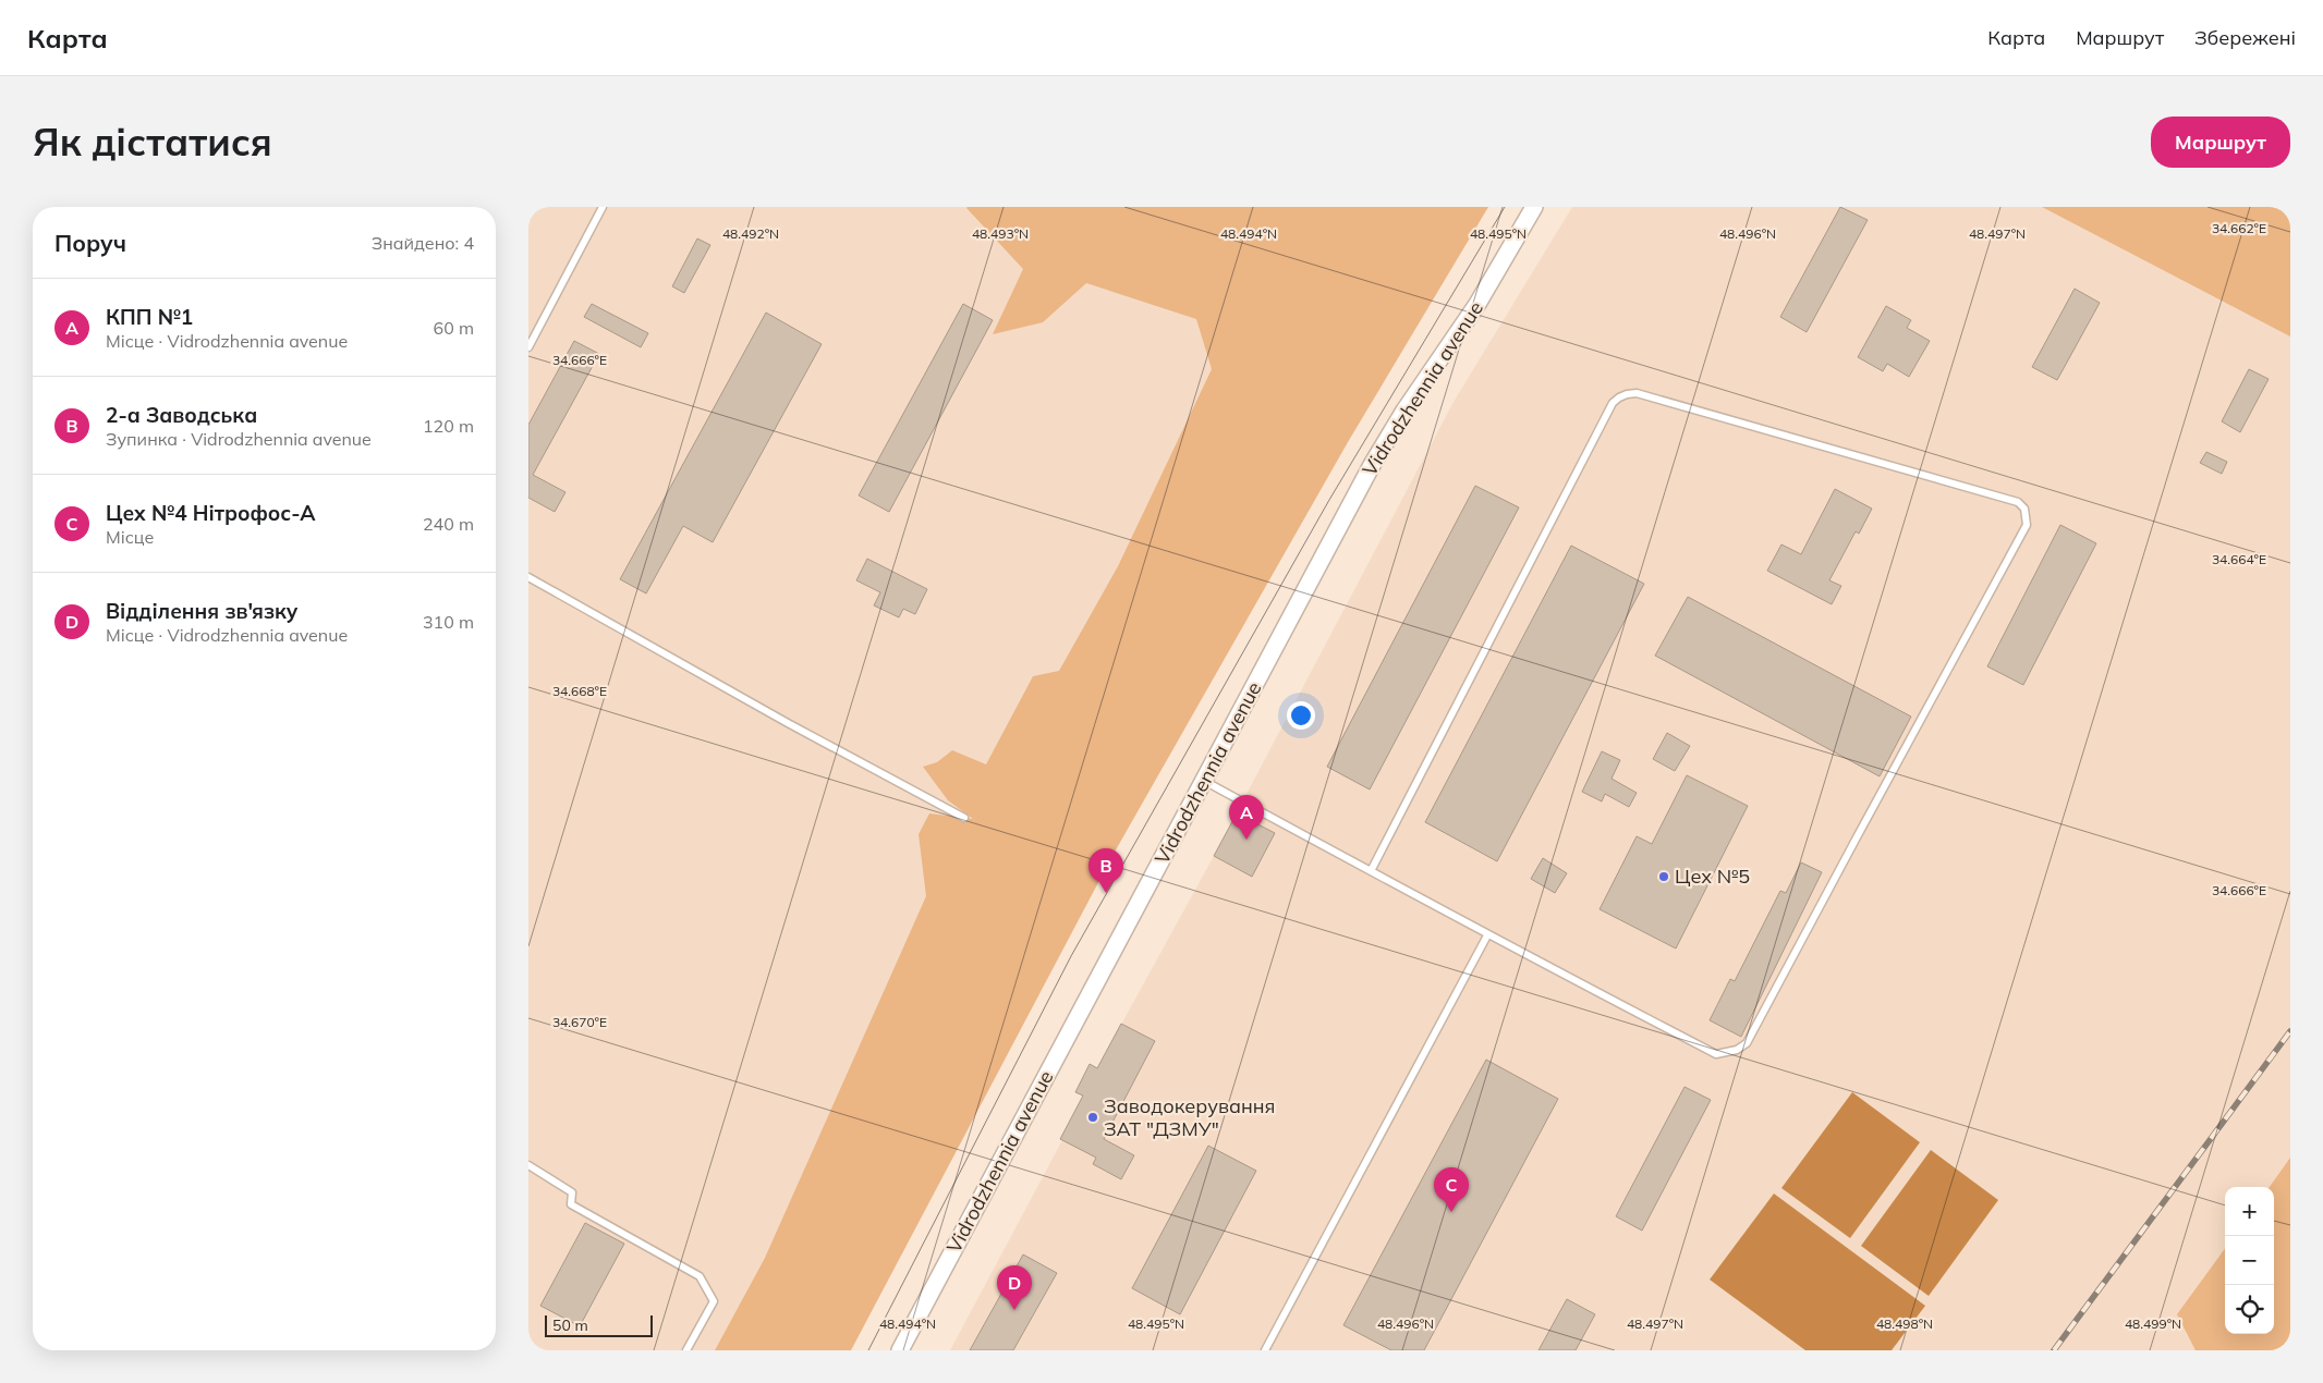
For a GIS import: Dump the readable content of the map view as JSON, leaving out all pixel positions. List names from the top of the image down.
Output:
{
  "streets": {
    "street": ["Vidrodzhennia avenue"]
  },
  "places": ["Цех №5", "Заводокерування ЗАТ \"ДЗМУ\""],
  "scale_bar": "50 m",
  "page": {
    "header": "Карта",
    "nav": ["Карта", "Маршрут", "Збережені"],
    "buttons": "Маршрут",
    "title": "Як дістатися",
    "heading": ["Поруч", "Знайдено: 4"],
    "list": [
      {
        "mark": "A",
        "name": "КПП №1",
        "note": "Місце · Vidrodzhennia avenue",
        "value": "60 m"
      },
      {
        "mark": "B",
        "name": "2-а Заводська",
        "note": "Зупинка · Vidrodzhennia avenue",
        "value": "120 m"
      },
      {
        "mark": "C",
        "name": "Цех №4 Нітрофос-А",
        "note": "Місце",
        "value": "240 m"
      },
      {
        "mark": "D",
        "name": "Відділення зв'язку",
        "note": "Місце · Vidrodzhennia avenue",
        "value": "310 m"
      }
    ],
    "pins": [
      "A",
      "B",
      "C",
      "D"
    ],
    "map_buttons": ["+", "−"],
    "scale": "50 m"
  },
  "coordinates": [
    "34.662°E",
    "48.492°N",
    "48.493°N",
    "48.494°N",
    "48.495°N",
    "48.496°N",
    "48.497°N",
    "34.666°E",
    "34.664°E",
    "34.668°E",
    "34.670°E",
    "48.498°N",
    "48.499°N"
  ]
}
